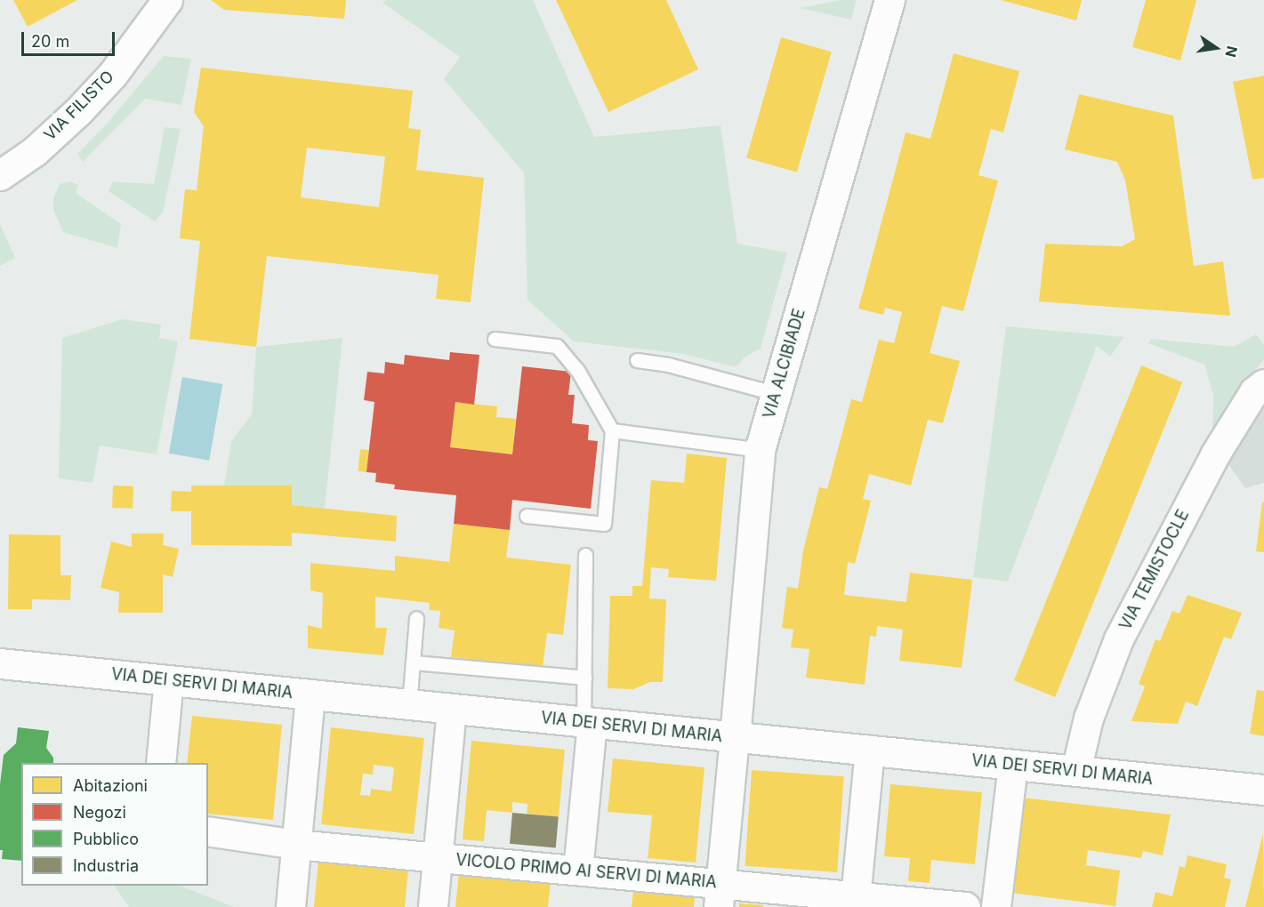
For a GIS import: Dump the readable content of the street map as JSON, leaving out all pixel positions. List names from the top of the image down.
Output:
{
  "streets": {
    "street": [
      "VIA FILISTO",
      "VIA ALCIBIADE",
      "VIA TEMISTOCLE",
      "VIA DEI SERVI DI MARIA",
      "VICOLO PRIMO AI SERVI DI MARIA"
    ]
  },
  "crossings": [
    ["VIA ALCIBIADE", "VIA DEI SERVI DI MARIA"],
    ["VIA TEMISTOCLE", "VIA DEI SERVI DI MARIA"]
  ],
  "legend": [
    "Abitazioni",
    "Negozi",
    "Pubblico",
    "Industria"
  ],
  "scale_bar": "20 m",
  "north": "right"
}
